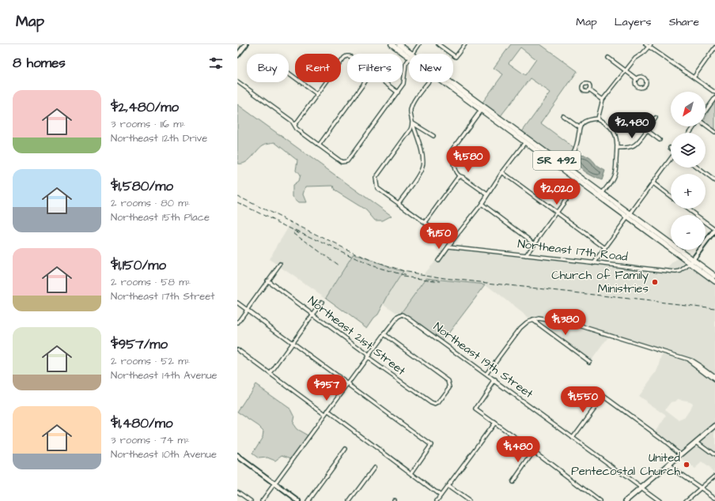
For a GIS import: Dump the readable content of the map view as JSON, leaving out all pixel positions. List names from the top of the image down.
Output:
{
  "streets": {
    "main road": ["SR 492"],
    "street": ["Northeast 17th Road", "Northeast 21st Street", "Northeast 19th Street"]
  },
  "crossings": [
    ["SR 492", "Northeast 17th Road"],
    ["Northeast 21st Street", "Northeast 19th Street"]
  ],
  "places": ["Church of Family Ministries", "United Pentecostal Church"],
  "north": "bottom left",
  "page": {
    "header": "Map",
    "nav": ["Map", "Layers", "Share"],
    "heading": "8 homes",
    "chip": [
      "Buy",
      "Rent",
      "Filters",
      "New"
    ],
    "list": [
      {
        "name": "$2,480/mo",
        "note": "3 rooms · 116 m² · Northeast 12th Drive"
      },
      {
        "name": "$1,580/mo",
        "note": "2 rooms · 80 m² · Northeast 15th Place"
      },
      {
        "name": "$1,150/mo",
        "note": "2 rooms · 58 m² · Northeast 17th Street"
      },
      {
        "name": "$957/mo",
        "note": "2 rooms · 52 m² · Northeast 14th Avenue"
      },
      {
        "name": "$1,480/mo",
        "note": "3 rooms · 74 m² · Northeast 10th Avenue"
      }
    ],
    "map_buttons": ["+", "−"],
    "price": [
      "$2,480",
      "$1,580",
      "$2,020",
      "$1,150",
      "$1,380",
      "$957",
      "$1,550",
      "$1,480"
    ]
  }
}
